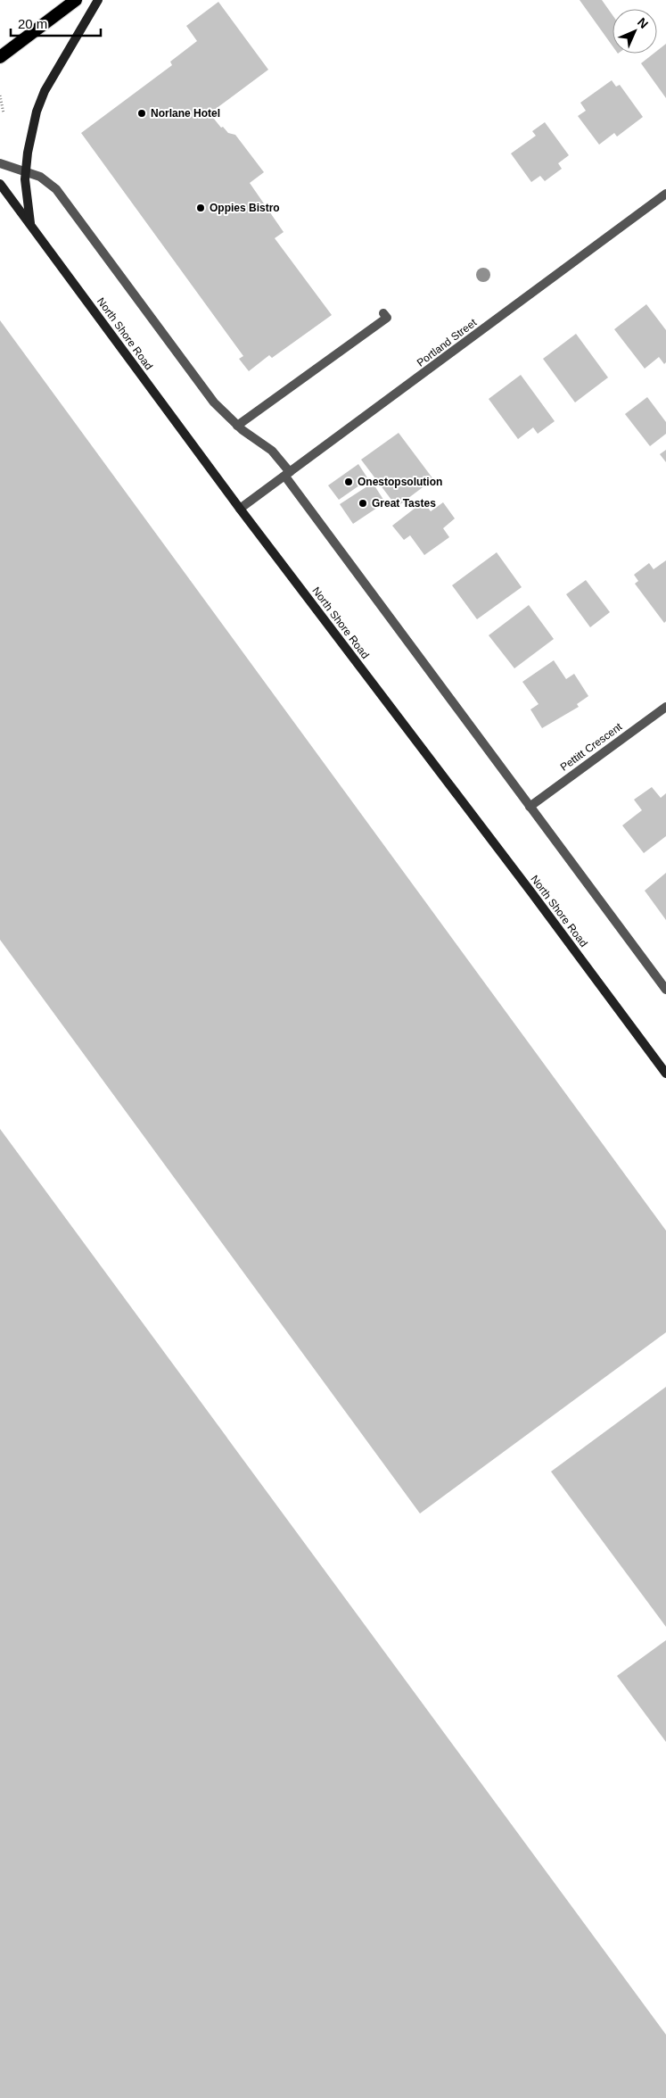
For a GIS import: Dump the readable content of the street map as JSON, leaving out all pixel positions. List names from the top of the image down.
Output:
{
  "streets": {
    "main road": ["North Shore Road"],
    "street": ["Portland Street", "Pettitt Crescent"]
  },
  "crossings": [
    ["North Shore Road", "Portland Street"]
  ],
  "places": [
    "Norlane Hotel",
    "Oppies Bistro",
    "Onestopsolution",
    "Great Tastes"
  ],
  "scale_bar": "20 m",
  "north": "top right"
}
